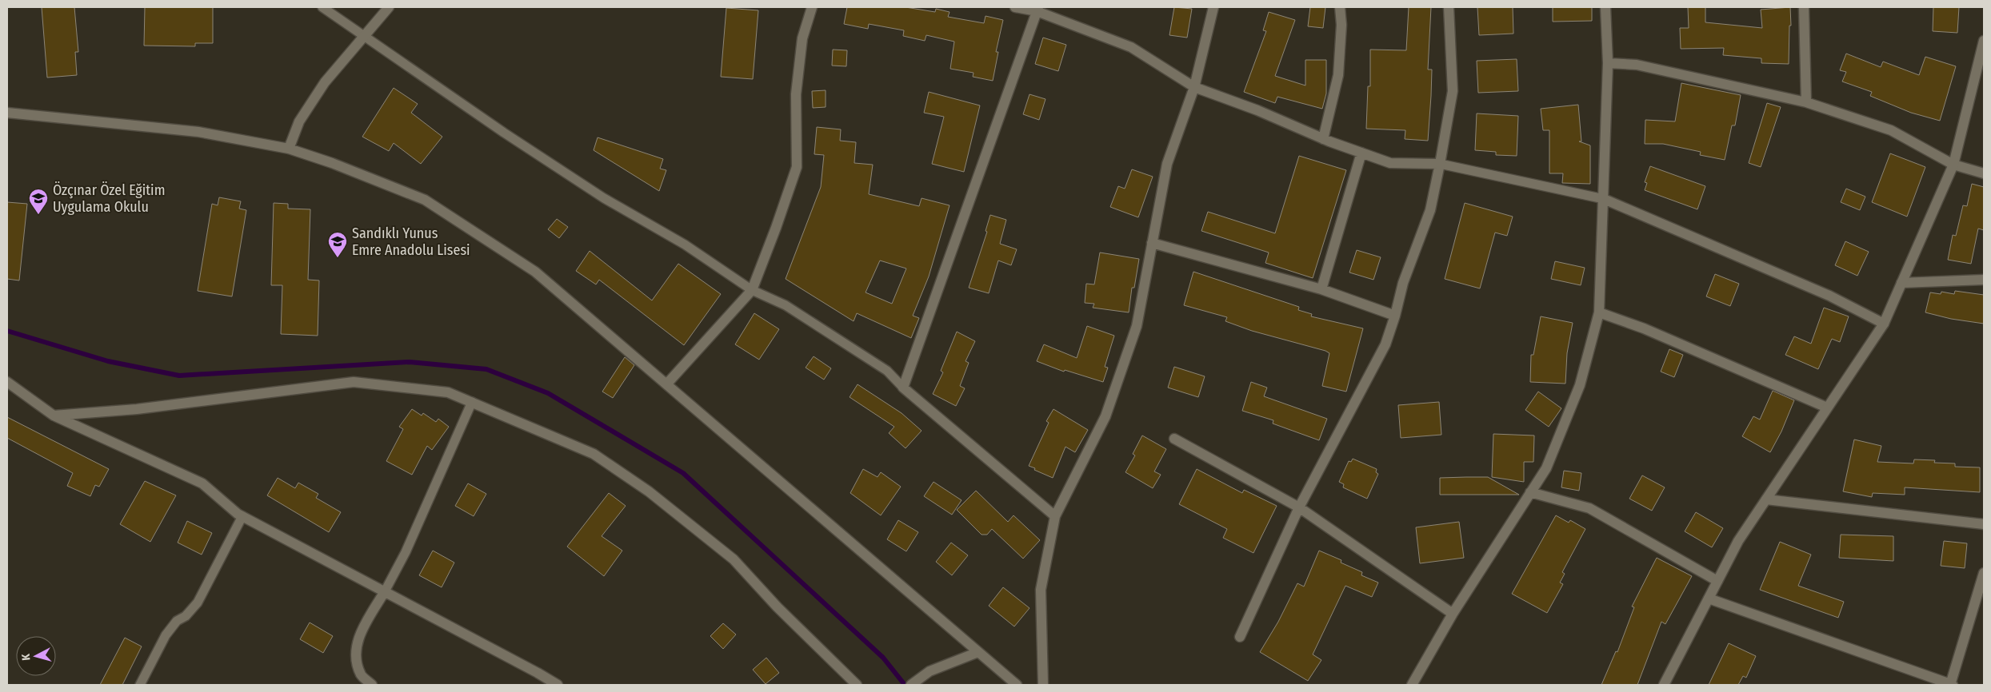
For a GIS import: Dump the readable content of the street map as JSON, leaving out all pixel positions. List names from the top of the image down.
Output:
{
  "places": {
    "school or university": ["Özçınar Özel Eğitim Uygulama Okulu", "Sandıklı Yunus Emre Anadolu Lisesi"]
  },
  "north": "left"
}
